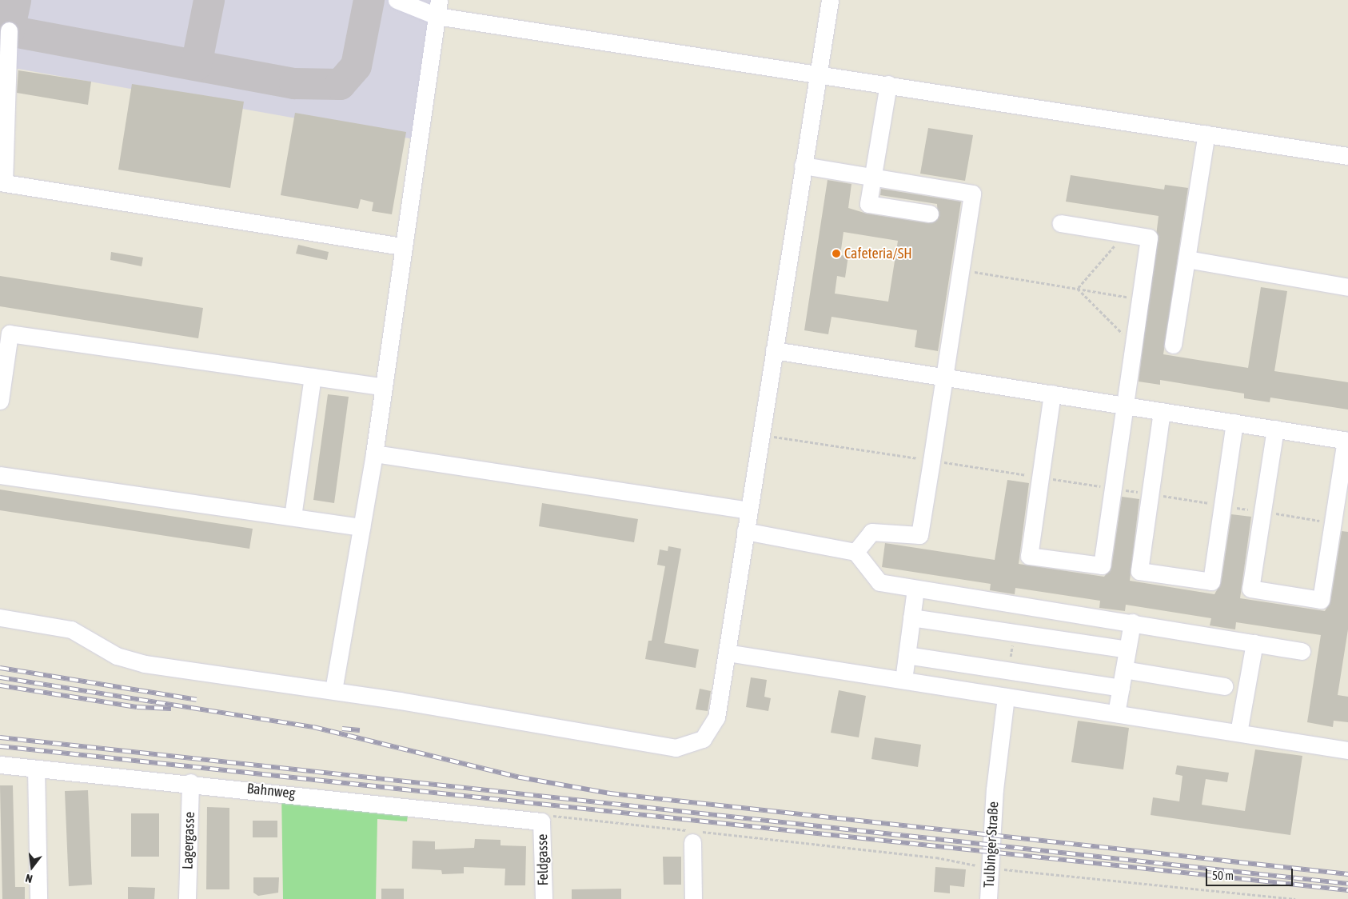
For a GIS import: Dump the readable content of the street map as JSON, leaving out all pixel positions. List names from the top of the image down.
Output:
{
  "streets": {
    "street": [
      "Bahnweg",
      "Lagergasse",
      "Tulbinger Straße",
      "Feldgasse"
    ]
  },
  "crossings": [
    ["Bahnweg", "Lagergasse"],
    ["Bahnweg", "Feldgasse"]
  ],
  "places": ["Cafeteria/SH"],
  "scale_bar": "50 m",
  "north": "bottom"
}
